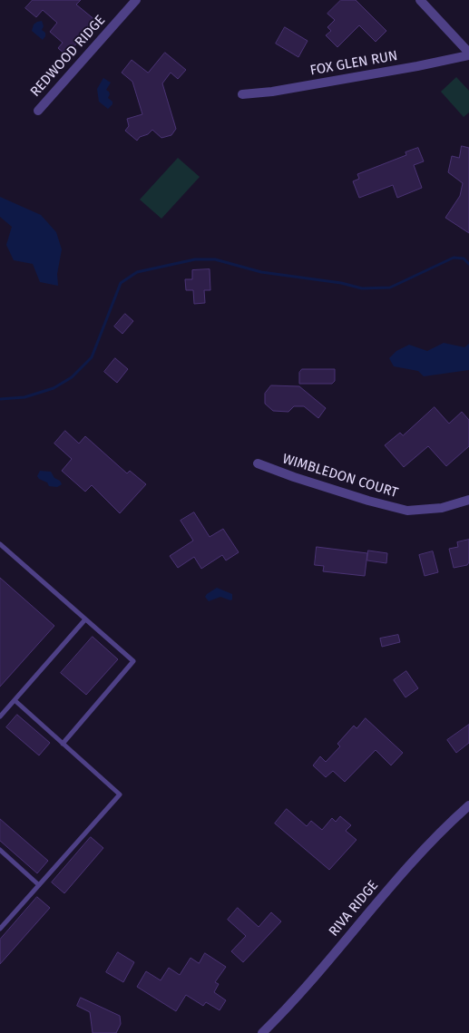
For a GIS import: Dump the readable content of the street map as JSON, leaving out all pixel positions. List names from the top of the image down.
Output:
{
  "streets": {
    "street": [
      "REDWOOD RIDGE",
      "FOX GLEN RUN",
      "WIMBLEDON COURT",
      "RIVA RIDGE"
    ]
  }
}
